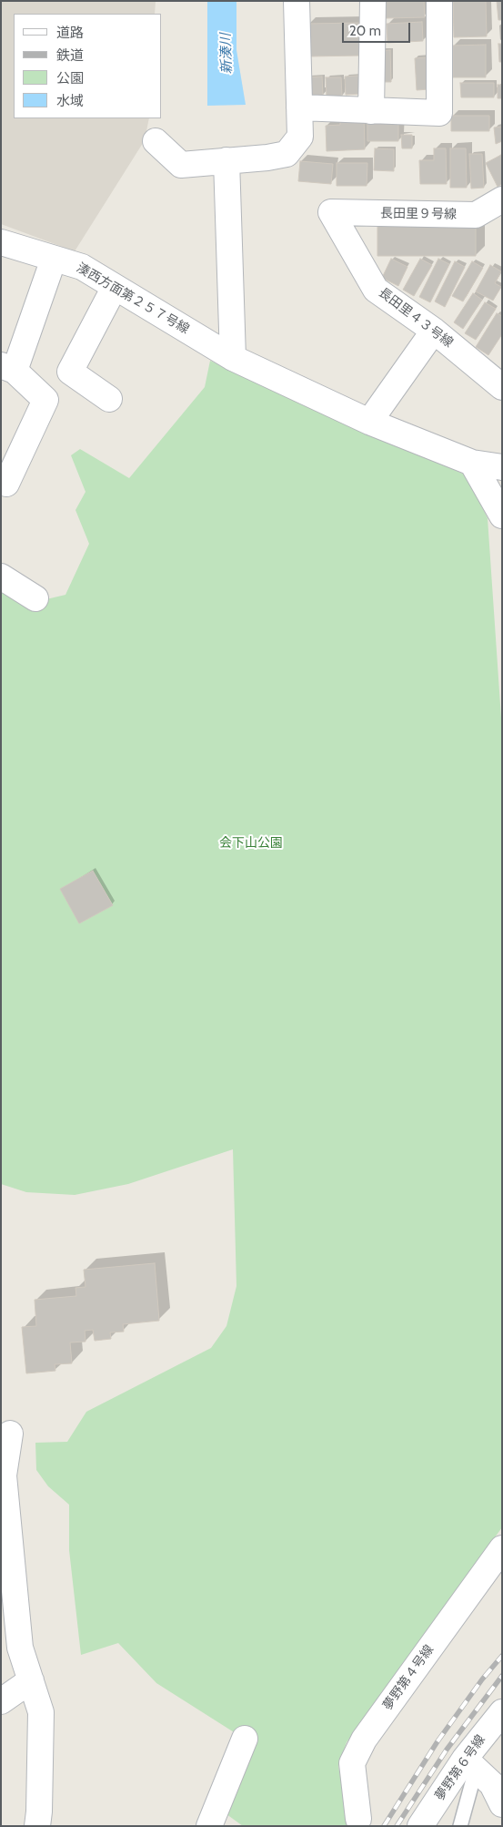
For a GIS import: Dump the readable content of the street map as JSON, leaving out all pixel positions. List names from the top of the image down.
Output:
{
  "streets": {
    "street": [
      "長田里９号線",
      "湊西方面第２５７号線",
      "長田里４３号線",
      "夢野第４号線",
      "夢野第６号線"
    ]
  },
  "crossings": [
    ["長田里９号線", "長田里４３号線"]
  ],
  "water": ["新湊川"],
  "parks": ["会下山公園"],
  "legend": [
    "道路",
    "鉄道",
    "公園",
    "水域"
  ],
  "scale_bar": "20 m"
}
